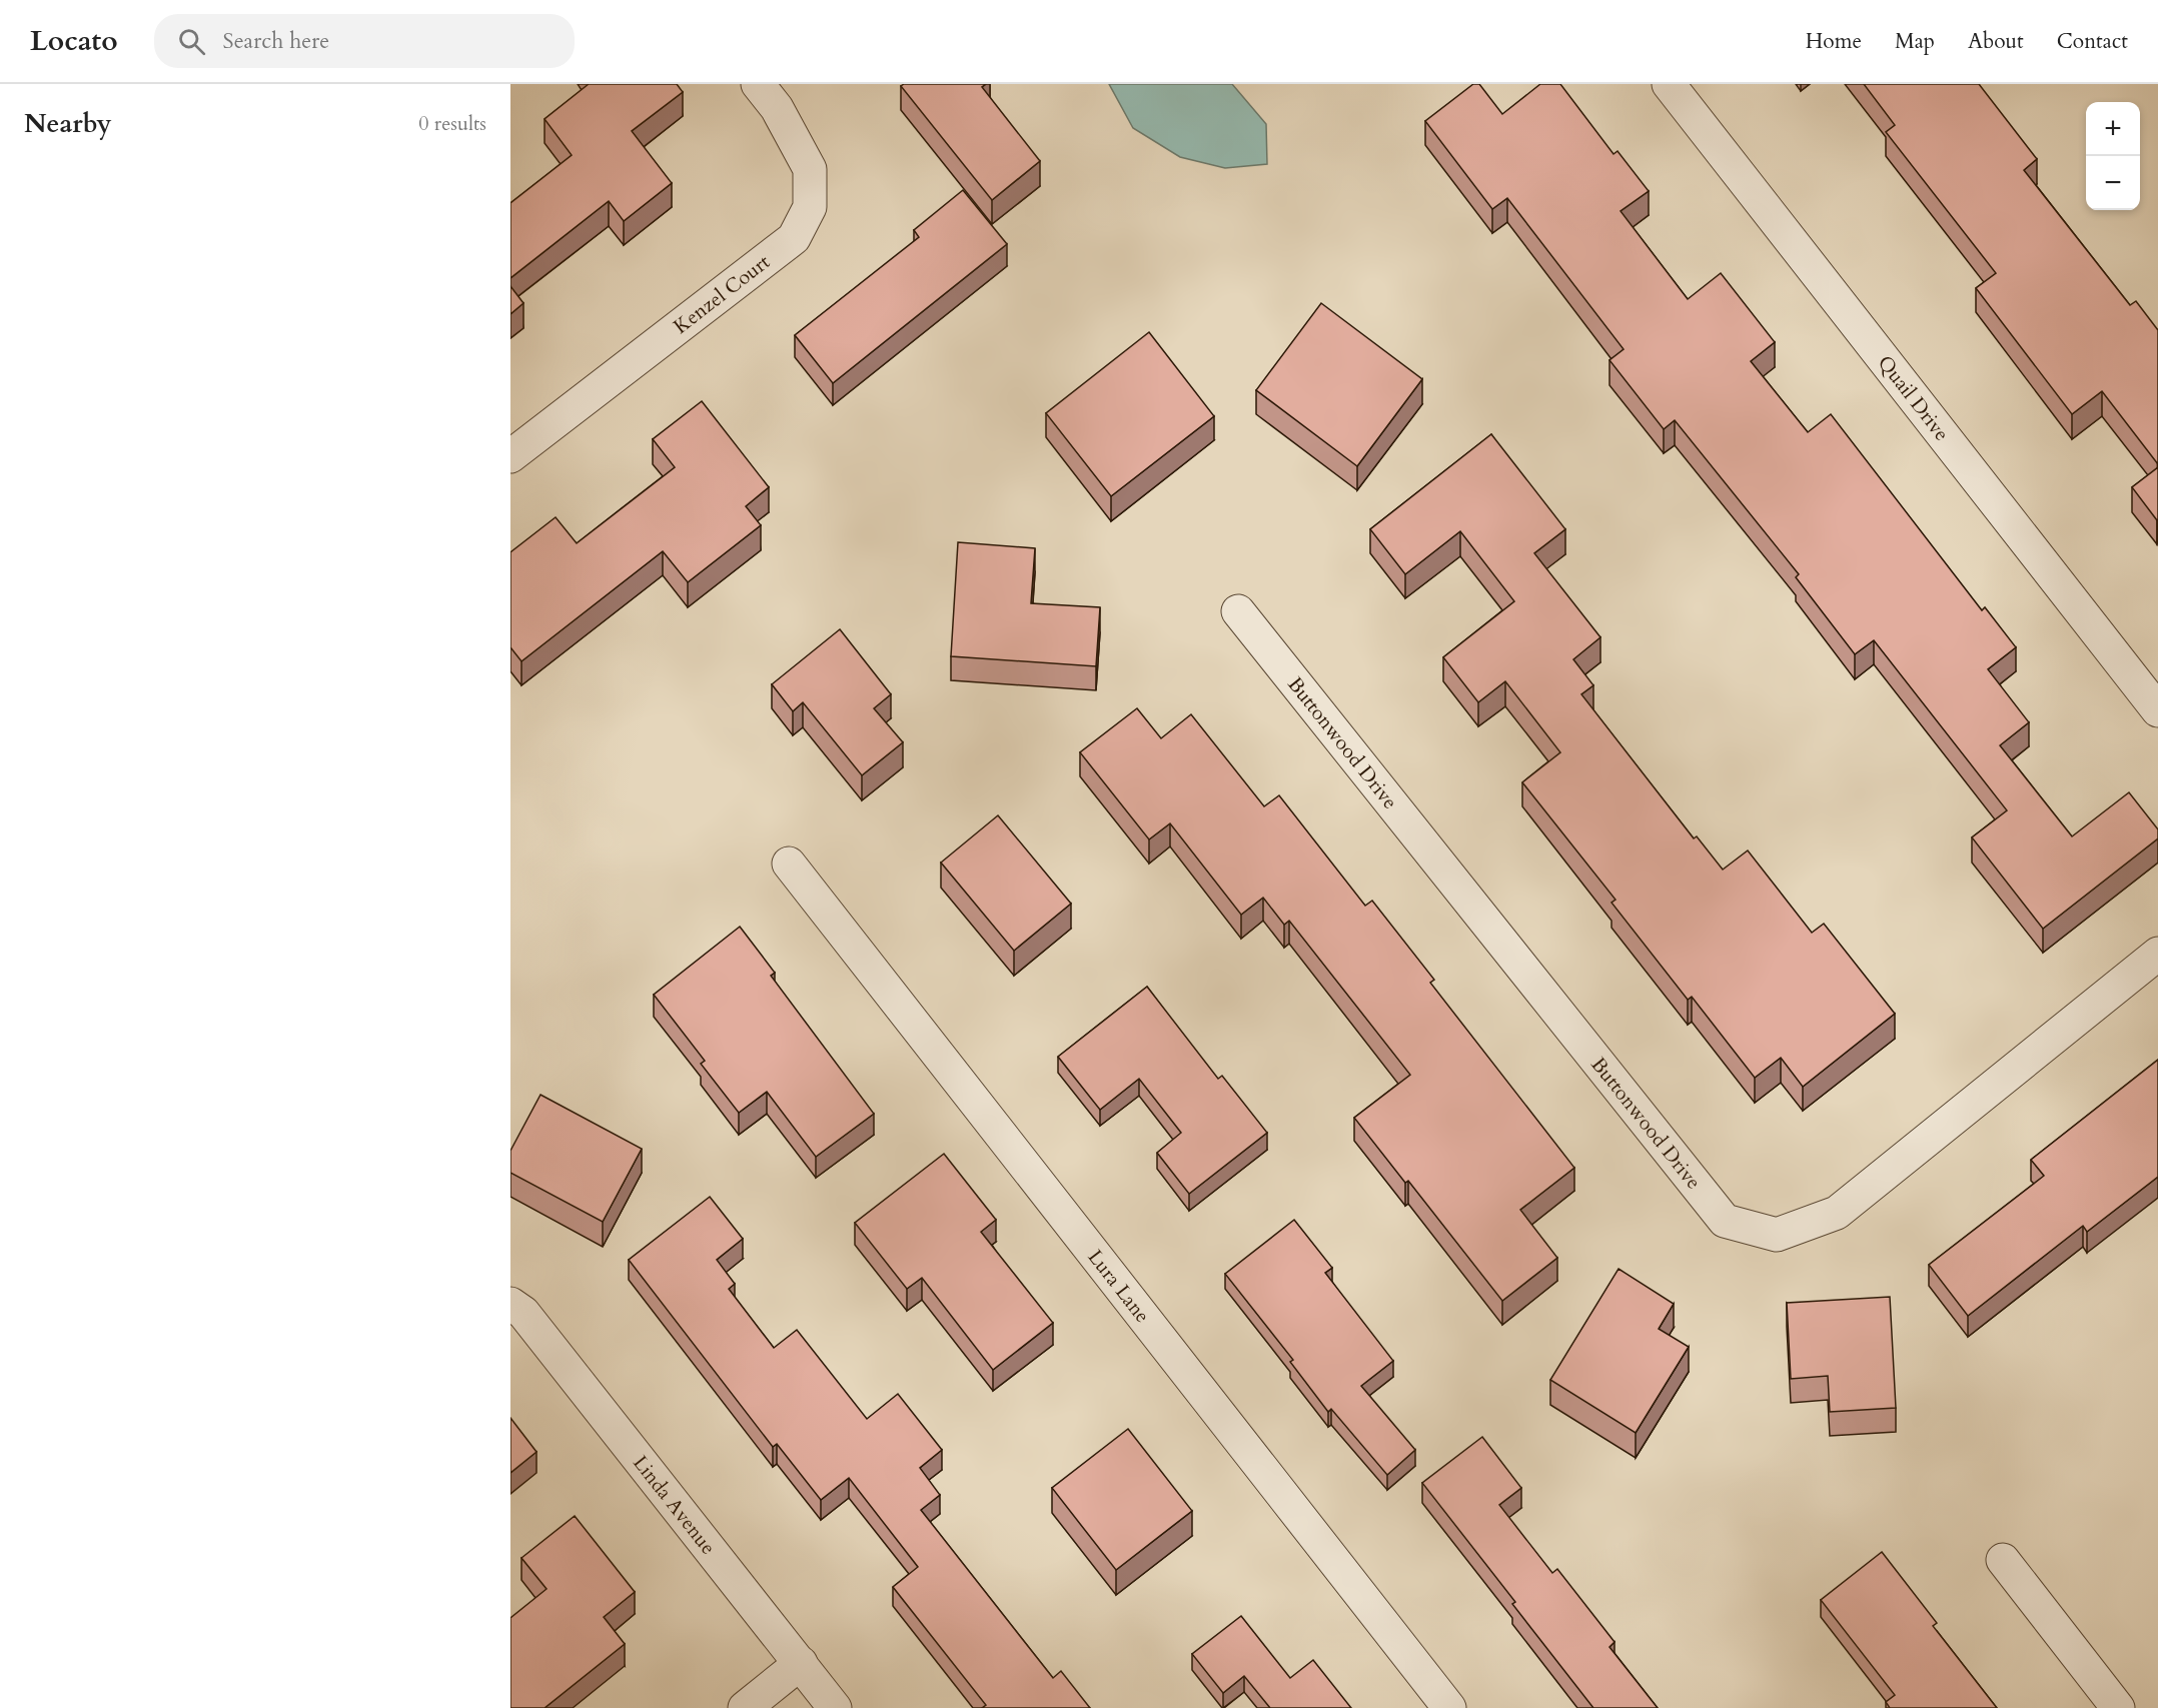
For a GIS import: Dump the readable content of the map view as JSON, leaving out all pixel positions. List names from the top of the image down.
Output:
{
  "streets": {
    "street": [
      "Kenzel Court",
      "Quail Drive",
      "Buttonwood Drive",
      "Lura Lane",
      "Linda Avenue"
    ]
  },
  "page": {
    "header": "Locato",
    "search": "Search here",
    "nav": [
      "Home",
      "Map",
      "About",
      "Contact"
    ],
    "heading": ["Nearby", "0 results"],
    "map_buttons": ["+", "−"]
  }
}
